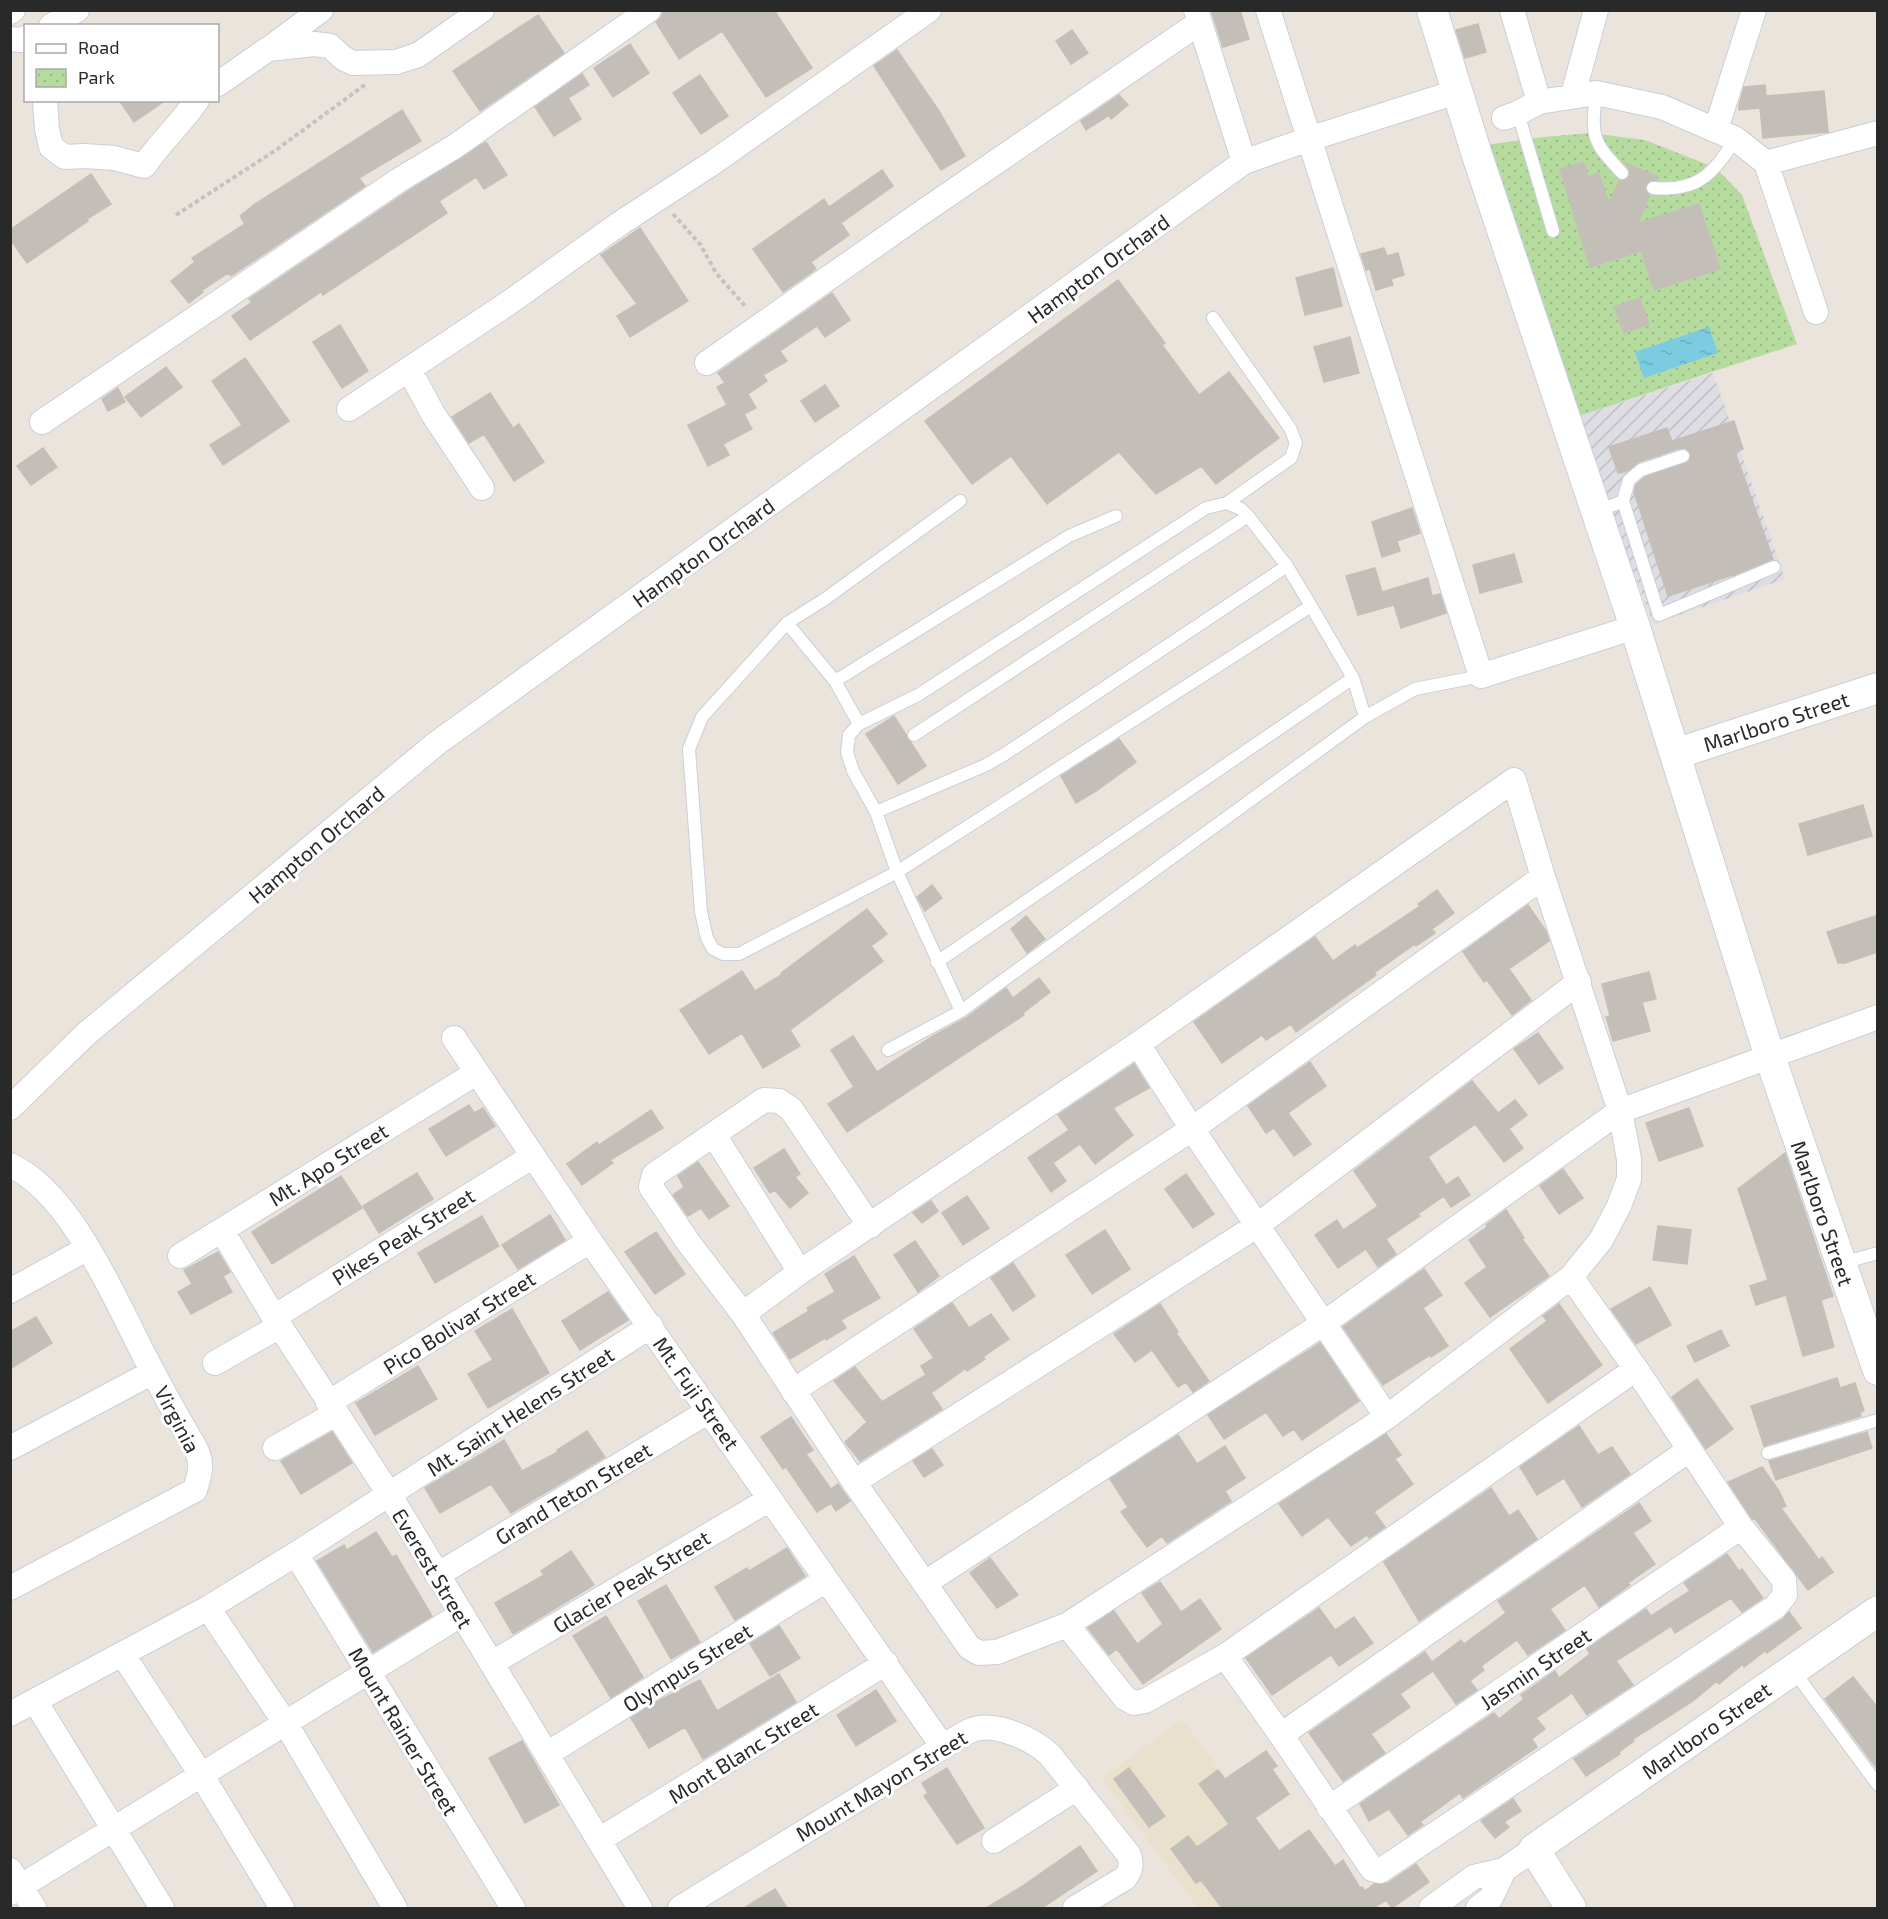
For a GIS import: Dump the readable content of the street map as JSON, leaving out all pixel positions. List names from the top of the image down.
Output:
{
  "streets": {
    "street": [
      "Hampton Orchard",
      "Marlboro Street",
      "Mt. Apo Street",
      "Pikes Peak Street",
      "Pico Bolivar Street",
      "Mt. Fuji Street",
      "Mt. Saint Helens Street",
      "Virginia",
      "Grand Teton Street",
      "Everest Street",
      "Glacier Peak Street",
      "Olympus Street",
      "Jasmin Street",
      "Mount Rainer Street",
      "Mont Blanc Street",
      "Mount Mayon Street"
    ]
  },
  "crossings": [
    ["Hampton Orchard", "Marlboro Street"],
    ["Mt. Apo Street", "Mt. Fuji Street"],
    ["Mt. Apo Street", "Everest Street"],
    ["Pikes Peak Street", "Mt. Fuji Street"],
    ["Pikes Peak Street", "Everest Street"],
    ["Pico Bolivar Street", "Mt. Fuji Street"],
    ["Pico Bolivar Street", "Everest Street"],
    ["Mt. Fuji Street", "Mt. Saint Helens Street"],
    ["Mt. Fuji Street", "Grand Teton Street"],
    ["Mt. Fuji Street", "Glacier Peak Street"],
    ["Mt. Fuji Street", "Olympus Street"],
    ["Mt. Fuji Street", "Mont Blanc Street"],
    ["Mt. Fuji Street", "Mount Mayon Street"],
    ["Mt. Saint Helens Street", "Everest Street"],
    ["Mt. Saint Helens Street", "Mount Rainer Street"],
    ["Grand Teton Street", "Everest Street"],
    ["Everest Street", "Glacier Peak Street"],
    ["Everest Street", "Olympus Street"],
    ["Everest Street", "Mont Blanc Street"]
  ],
  "legend": ["Road", "Park"]
}
